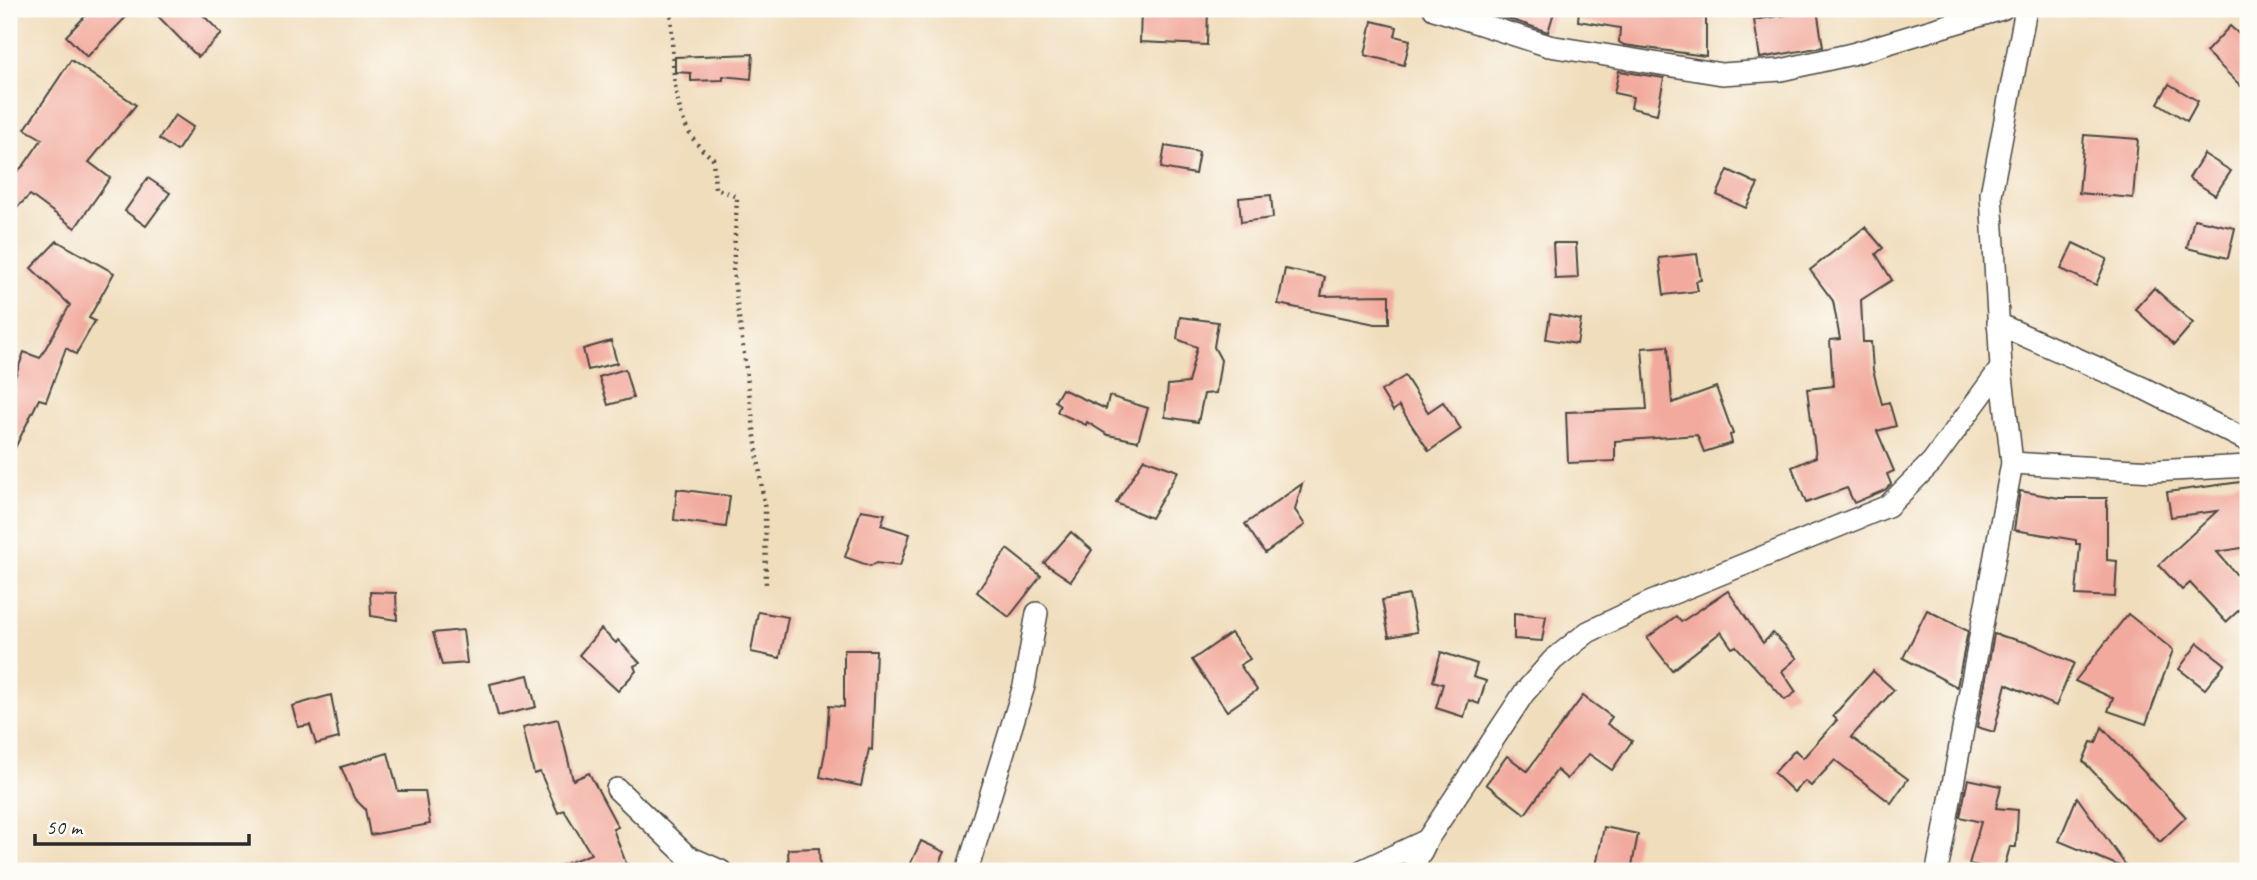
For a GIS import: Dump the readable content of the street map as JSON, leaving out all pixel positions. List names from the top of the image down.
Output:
{
  "scale_bar": "50 m"
}
